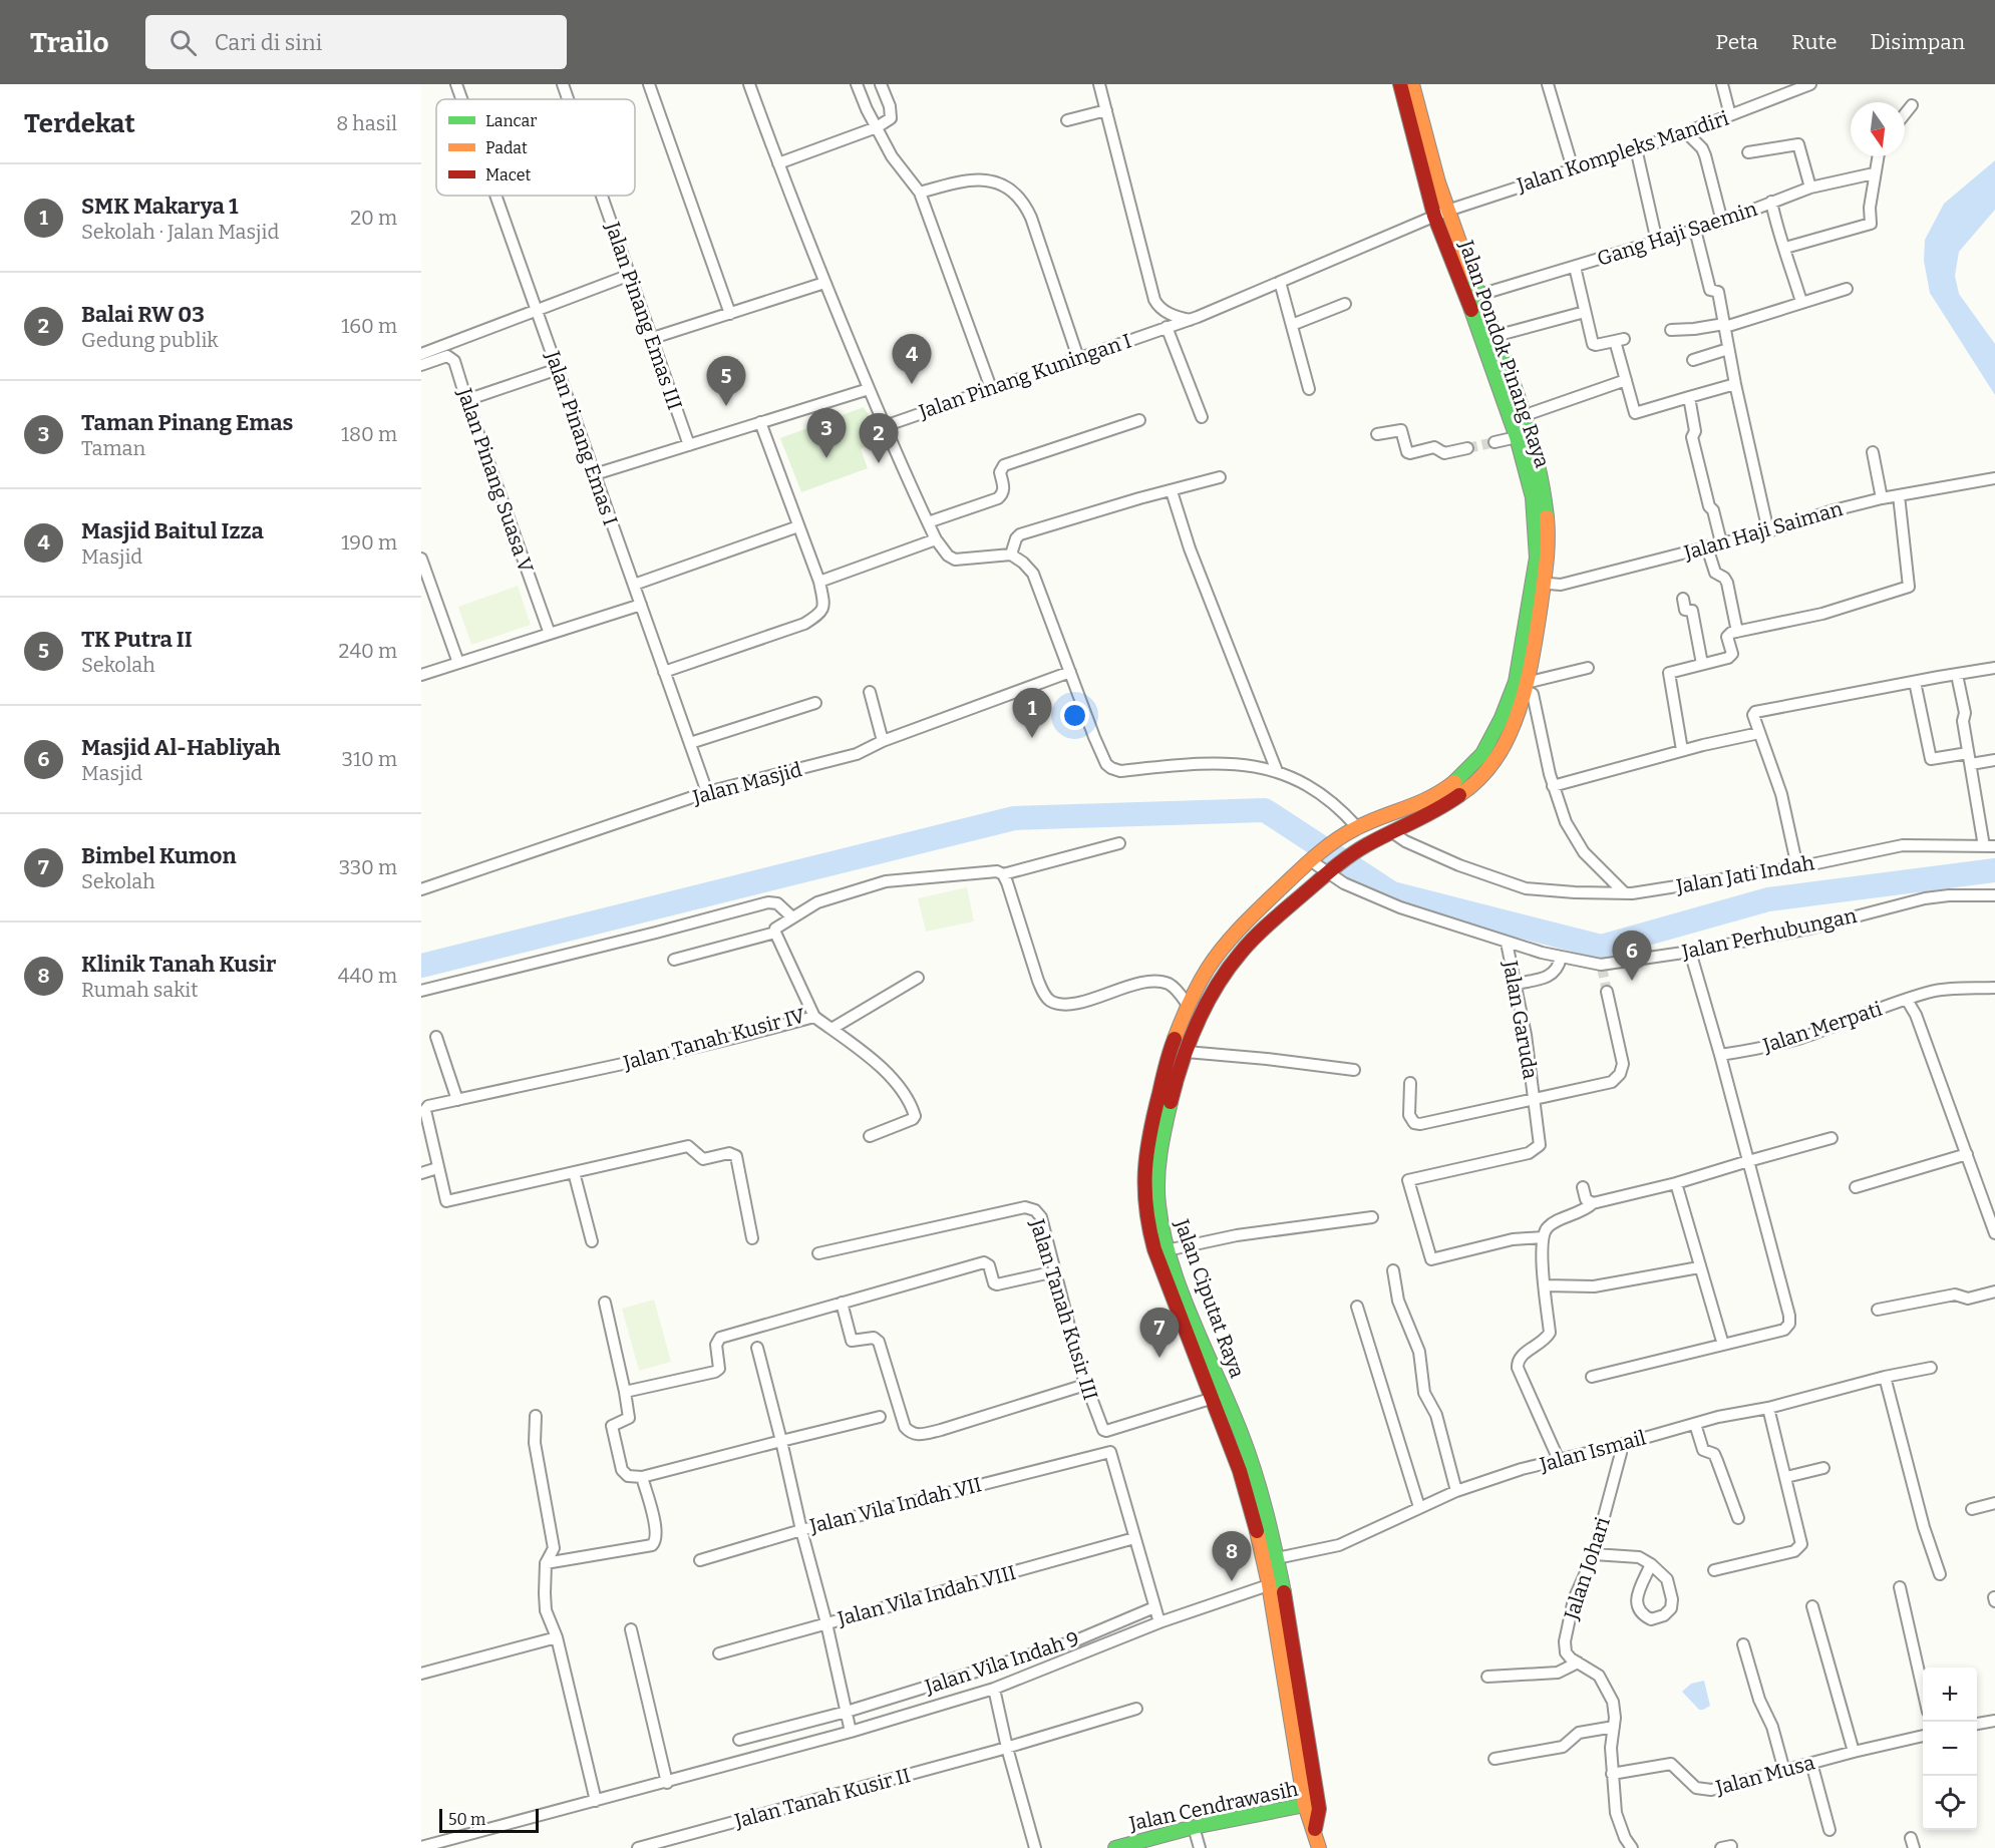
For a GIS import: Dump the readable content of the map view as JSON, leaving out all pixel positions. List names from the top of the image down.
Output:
{
  "streets": {
    "main road": ["Jalan Pondok Pinang Raya", "Jalan Ciputat Raya", "Jalan Cendrawasih"],
    "street": [
      "Jalan Kompleks Mandiri",
      "Gang Haji Saemin",
      "Jalan Pinang Emas III",
      "Jalan Pinang Kuningan I",
      "Jalan Pinang Emas I",
      "Jalan Pinang Suasa V",
      "Jalan Haji Saiman",
      "Jalan Masjid",
      "Jalan Jati Indah",
      "Jalan Perhubungan",
      "Jalan Garuda",
      "Jalan Merpati",
      "Jalan Tanah Kusir IV",
      "Jalan Tanah Kusir III",
      "Jalan Ismail",
      "Jalan Vila Indah VII",
      "Jalan Johari",
      "Jalan Vila Indah VIII",
      "Jalan Vila Indah 9",
      "Jalan Musa",
      "Jalan Tanah Kusir II"
    ]
  },
  "crossings": [
    ["Jalan Kompleks Mandiri", "Jalan Pondok Pinang Raya"],
    ["Jalan Kompleks Mandiri", "Jalan Pinang Kuningan I"],
    ["Gang Haji Saemin", "Jalan Pondok Pinang Raya"],
    ["Jalan Pondok Pinang Raya", "Jalan Haji Saiman"],
    ["Jalan Pondok Pinang Raya", "Jalan Jati Indah"],
    ["Jalan Pondok Pinang Raya", "Jalan Ciputat Raya"],
    ["Jalan Pinang Emas I", "Jalan Masjid"],
    ["Jalan Perhubungan", "Jalan Garuda"],
    ["Jalan Perhubungan", "Jalan Ciputat Raya"],
    ["Jalan Ciputat Raya", "Jalan Tanah Kusir III"],
    ["Jalan Ciputat Raya", "Jalan Ismail"],
    ["Jalan Ciputat Raya", "Jalan Cendrawasih"],
    ["Jalan Ismail", "Jalan Johari"],
    ["Jalan Vila Indah VII", "Jalan Vila Indah VIII"],
    ["Jalan Johari", "Jalan Musa"]
  ],
  "legend": ["Lancar", "Padat", "Macet"],
  "scale_bar": "50 m",
  "north": "bottom",
  "page": {
    "header": "Trailo",
    "search": "Cari di sini",
    "nav": ["Peta", "Rute", "Disimpan"],
    "heading": ["Terdekat", "8 hasil"],
    "list": [
      {
        "mark": "1",
        "name": "SMK Makarya 1",
        "note": "Sekolah · Jalan Masjid",
        "value": "20 m"
      },
      {
        "mark": "2",
        "name": "Balai RW 03",
        "note": "Gedung publik",
        "value": "160 m"
      },
      {
        "mark": "3",
        "name": "Taman Pinang Emas",
        "note": "Taman",
        "value": "180 m"
      },
      {
        "mark": "4",
        "name": "Masjid Baitul Izza",
        "note": "Masjid",
        "value": "190 m"
      },
      {
        "mark": "5",
        "name": "TK Putra II",
        "note": "Sekolah",
        "value": "240 m"
      },
      {
        "mark": "6",
        "name": "Masjid Al-Habliyah",
        "note": "Masjid",
        "value": "310 m"
      },
      {
        "mark": "7",
        "name": "Bimbel Kumon",
        "note": "Sekolah",
        "value": "330 m"
      },
      {
        "mark": "8",
        "name": "Klinik Tanah Kusir",
        "note": "Rumah sakit",
        "value": "440 m"
      }
    ],
    "pins": [
      "4",
      "5",
      "3",
      "2",
      "1",
      "6",
      "7",
      "8"
    ],
    "map_buttons": ["+", "−"],
    "scale": "50 m"
  }
}
